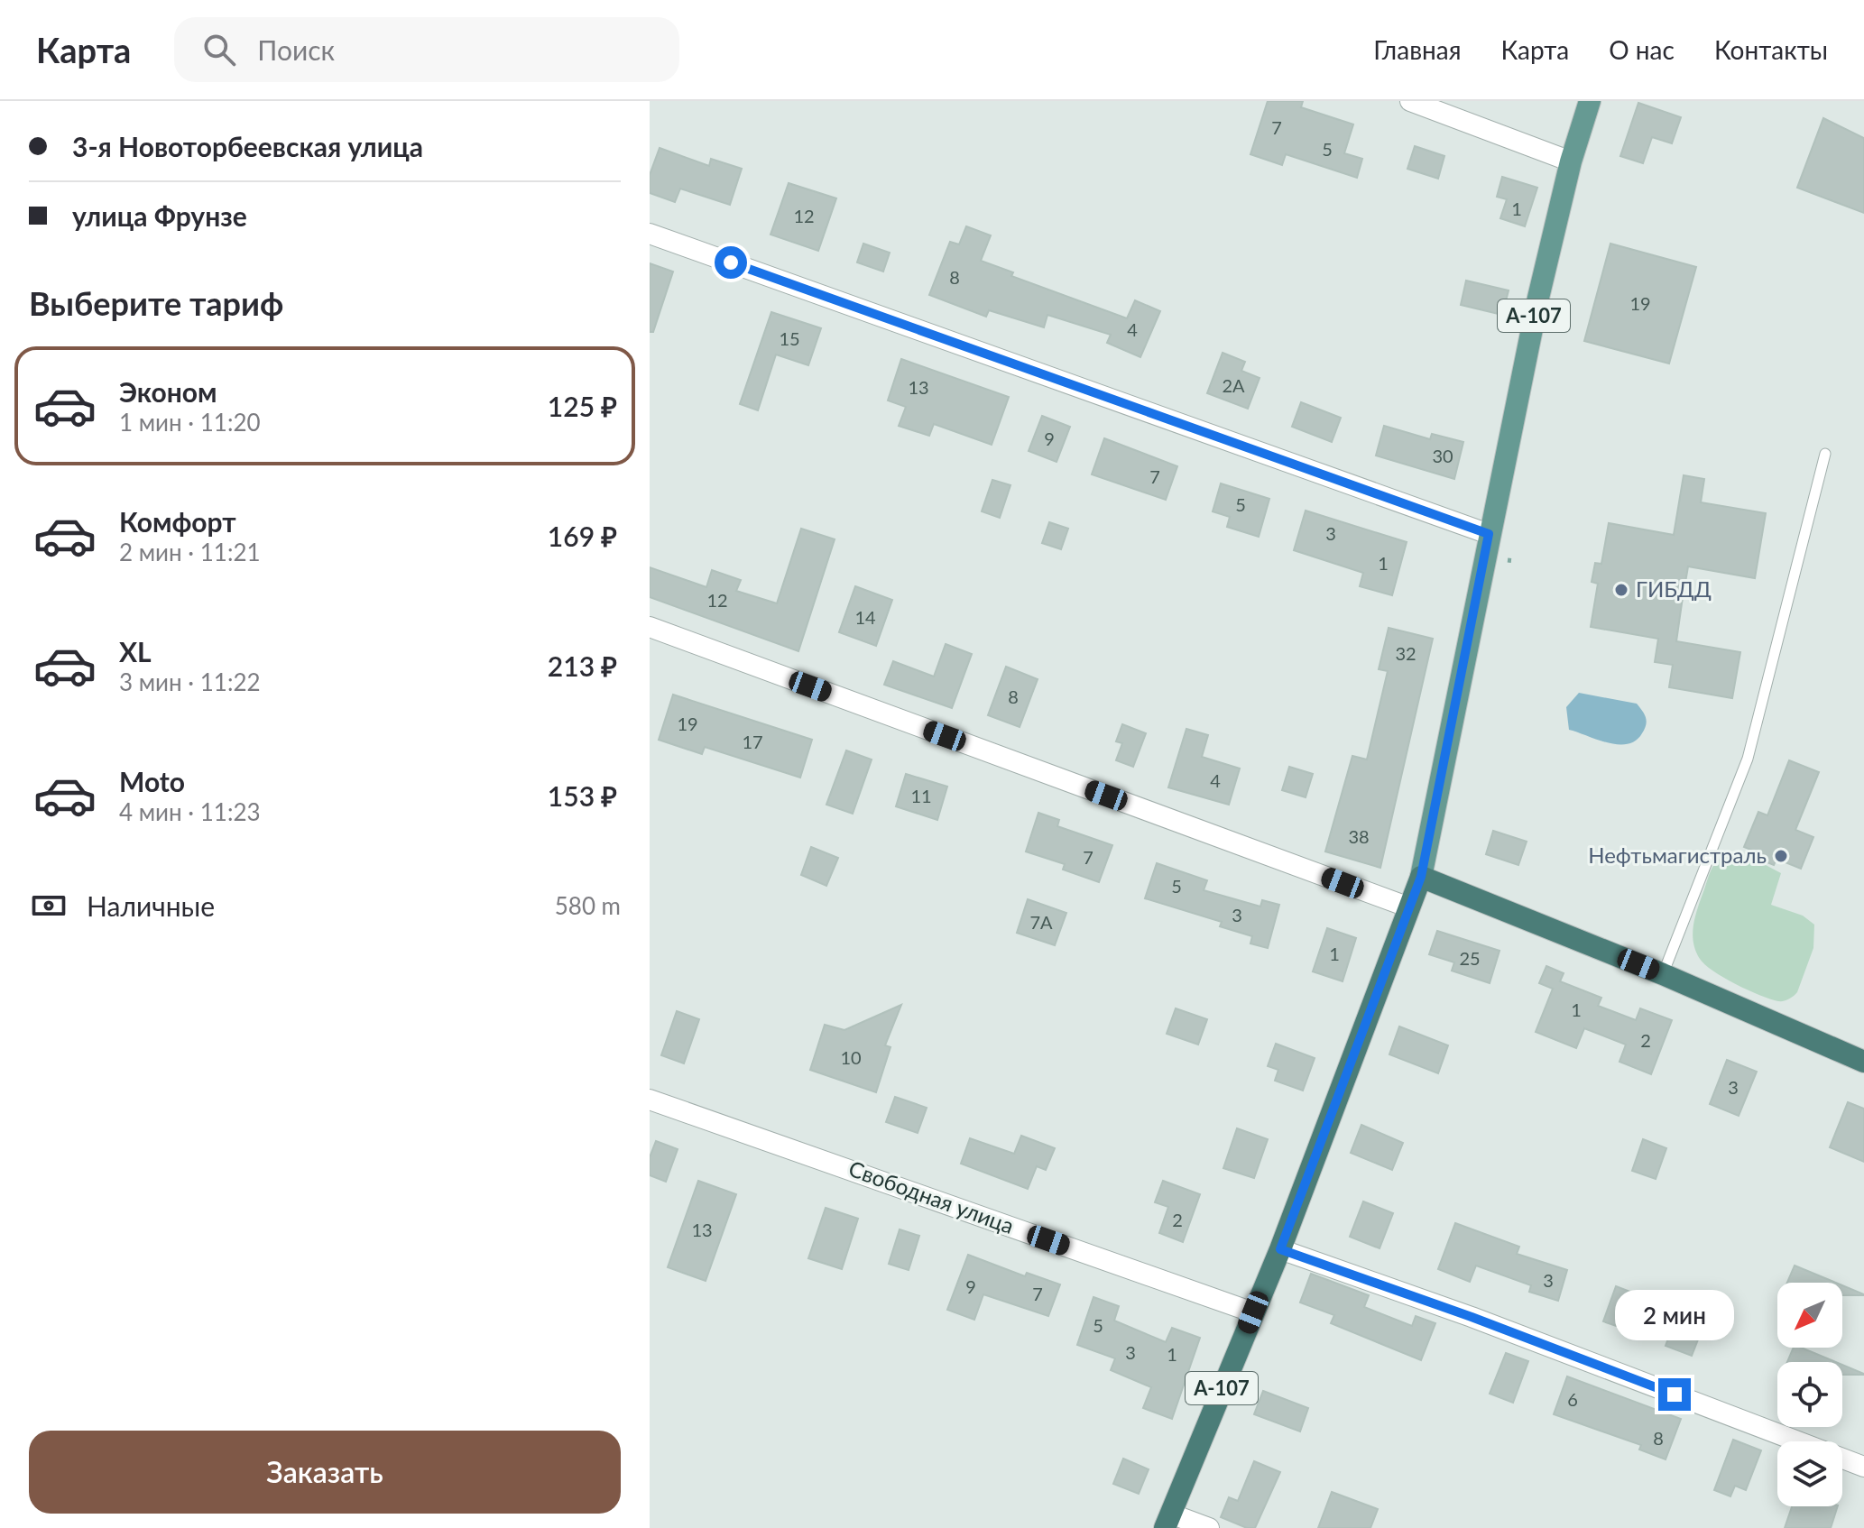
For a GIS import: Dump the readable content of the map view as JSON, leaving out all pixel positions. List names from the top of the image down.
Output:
{
  "streets": {
    "highway": ["А-107"],
    "street": ["Свободная улица"]
  },
  "crossings": [
    ["А-107", "Свободная улица"]
  ],
  "places": ["ГИБДД", "Нефтьмагистраль"],
  "house_numbers": [
    "7",
    "5",
    "1",
    "12",
    "8",
    "19",
    "4",
    "15",
    "2А",
    "13",
    "9",
    "30",
    "7",
    "5",
    "3",
    "1",
    "12",
    "14",
    "32",
    "8",
    "19",
    "17",
    "4",
    "11",
    "38",
    "7",
    "5",
    "3",
    "7А",
    "1",
    "25",
    "1",
    "2",
    "10",
    "3",
    "2",
    "13",
    "3",
    "9",
    "7",
    "5",
    "3",
    "1",
    "6",
    "8"
  ],
  "north": "bottom left",
  "page": {
    "header": "Карта",
    "search": "Поиск",
    "nav": [
      "Главная",
      "Карта",
      "О нас",
      "Контакты"
    ],
    "banner": ["3-я Новоторбеевская улица", "улица Фрунзе"],
    "heading": "Выберите тариф",
    "list": [
      {
        "name": "Эконом",
        "note": "1 мин · 11:20",
        "value": "125 ₽"
      },
      {
        "name": "Комфорт",
        "note": "2 мин · 11:21",
        "value": "169 ₽"
      },
      {
        "name": "XL",
        "note": "3 мин · 11:22",
        "value": "213 ₽"
      },
      {
        "name": "Moto",
        "note": "4 мин · 11:23",
        "value": "153 ₽"
      }
    ],
    "pay": ["Наличные", "580 m"],
    "bubble": "2 мин",
    "buttons": "Заказать"
  }
}
